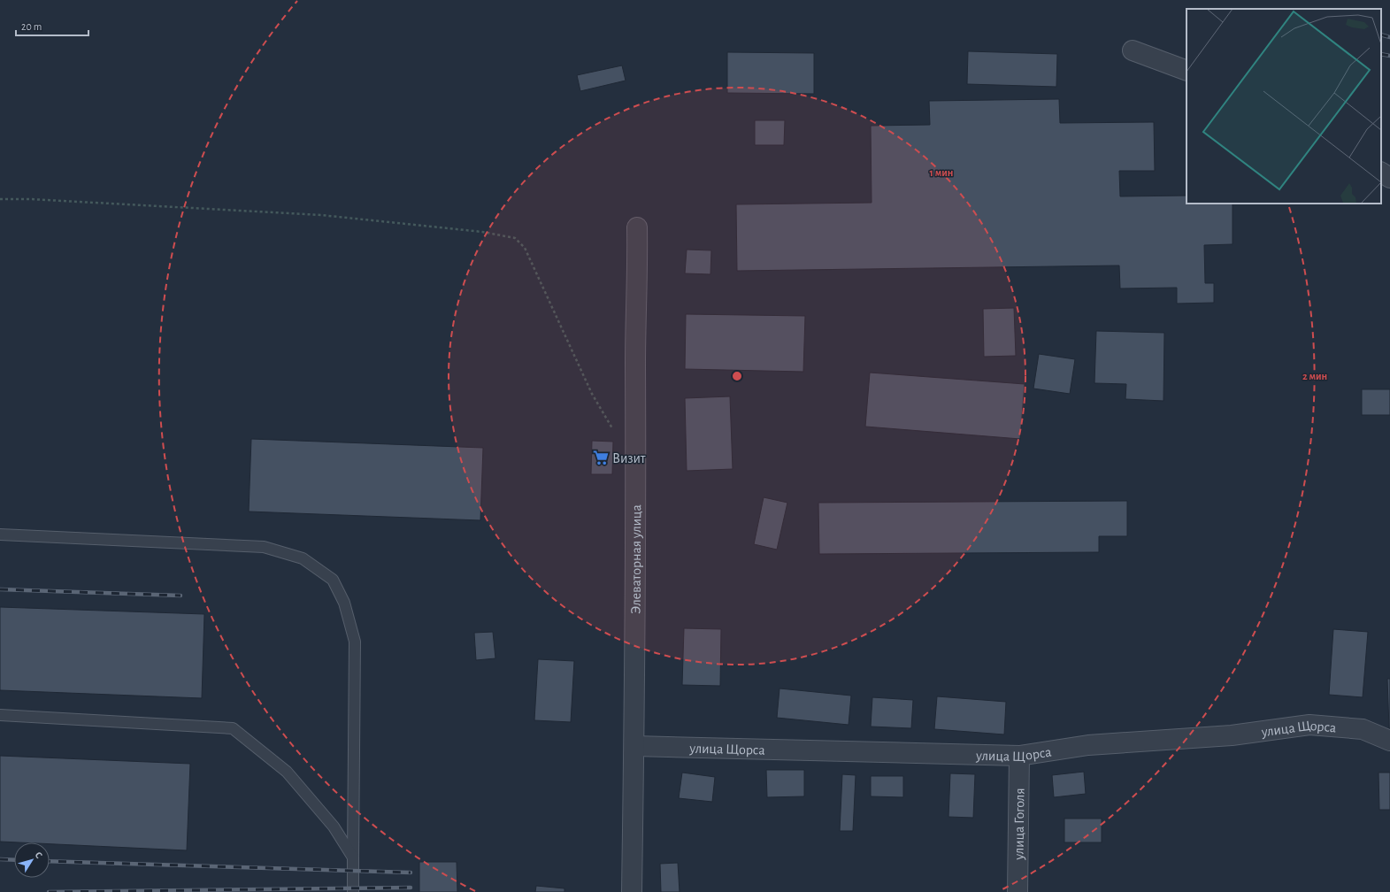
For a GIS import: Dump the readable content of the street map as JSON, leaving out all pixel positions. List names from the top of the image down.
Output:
{
  "streets": {
    "street": ["Элеваторная улица", "улица Щорса", "улица Гоголя"]
  },
  "crossings": [
    ["Элеваторная улица", "улица Щорса"],
    ["улица Щорса", "улица Гоголя"]
  ],
  "places": {
    "supermarket": ["Визит"]
  },
  "scale_bar": "20 m",
  "north": "top right",
  "rings": ["1 мин", "2 мин"]
}
